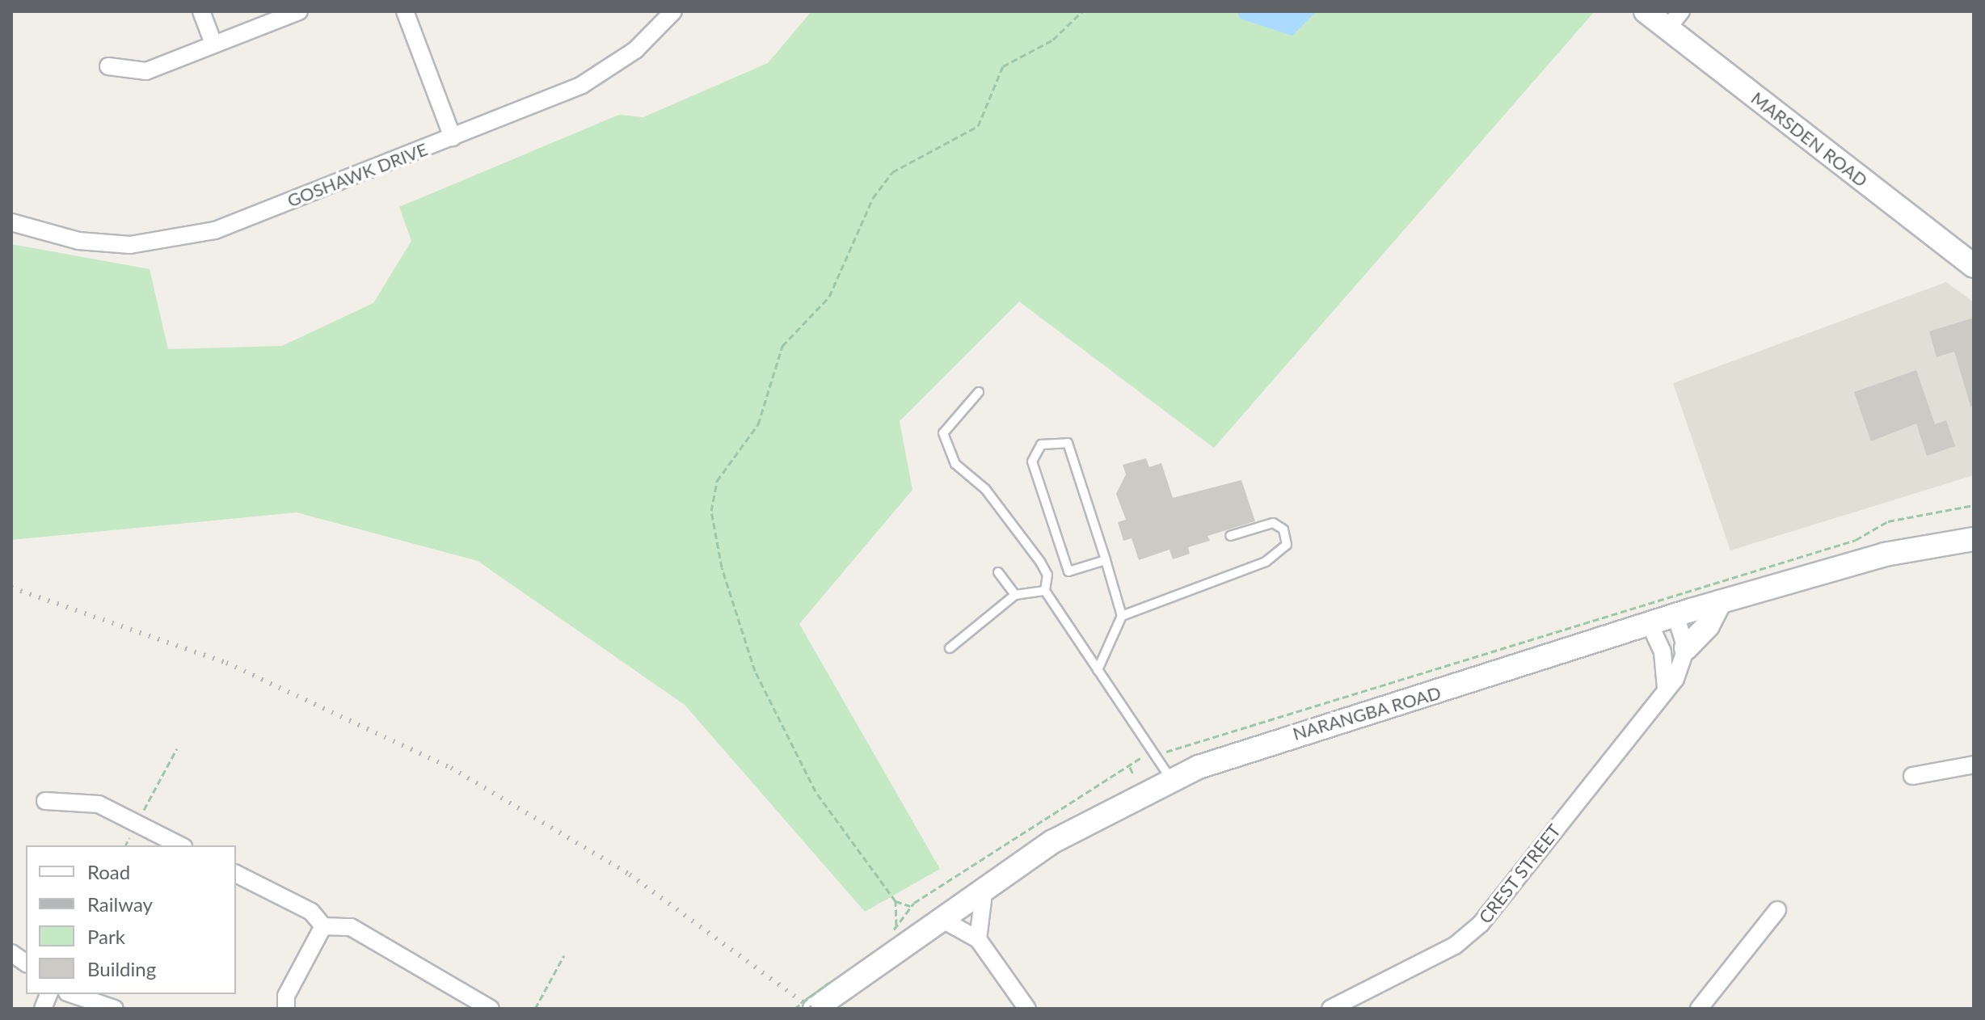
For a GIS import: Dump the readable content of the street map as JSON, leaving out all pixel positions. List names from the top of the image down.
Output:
{
  "streets": {
    "main road": ["MARSDEN ROAD", "NARANGBA ROAD"],
    "street": ["GOSHAWK DRIVE", "CREST STREET"]
  },
  "legend": [
    "Road",
    "Railway",
    "Park",
    "Building"
  ]
}
